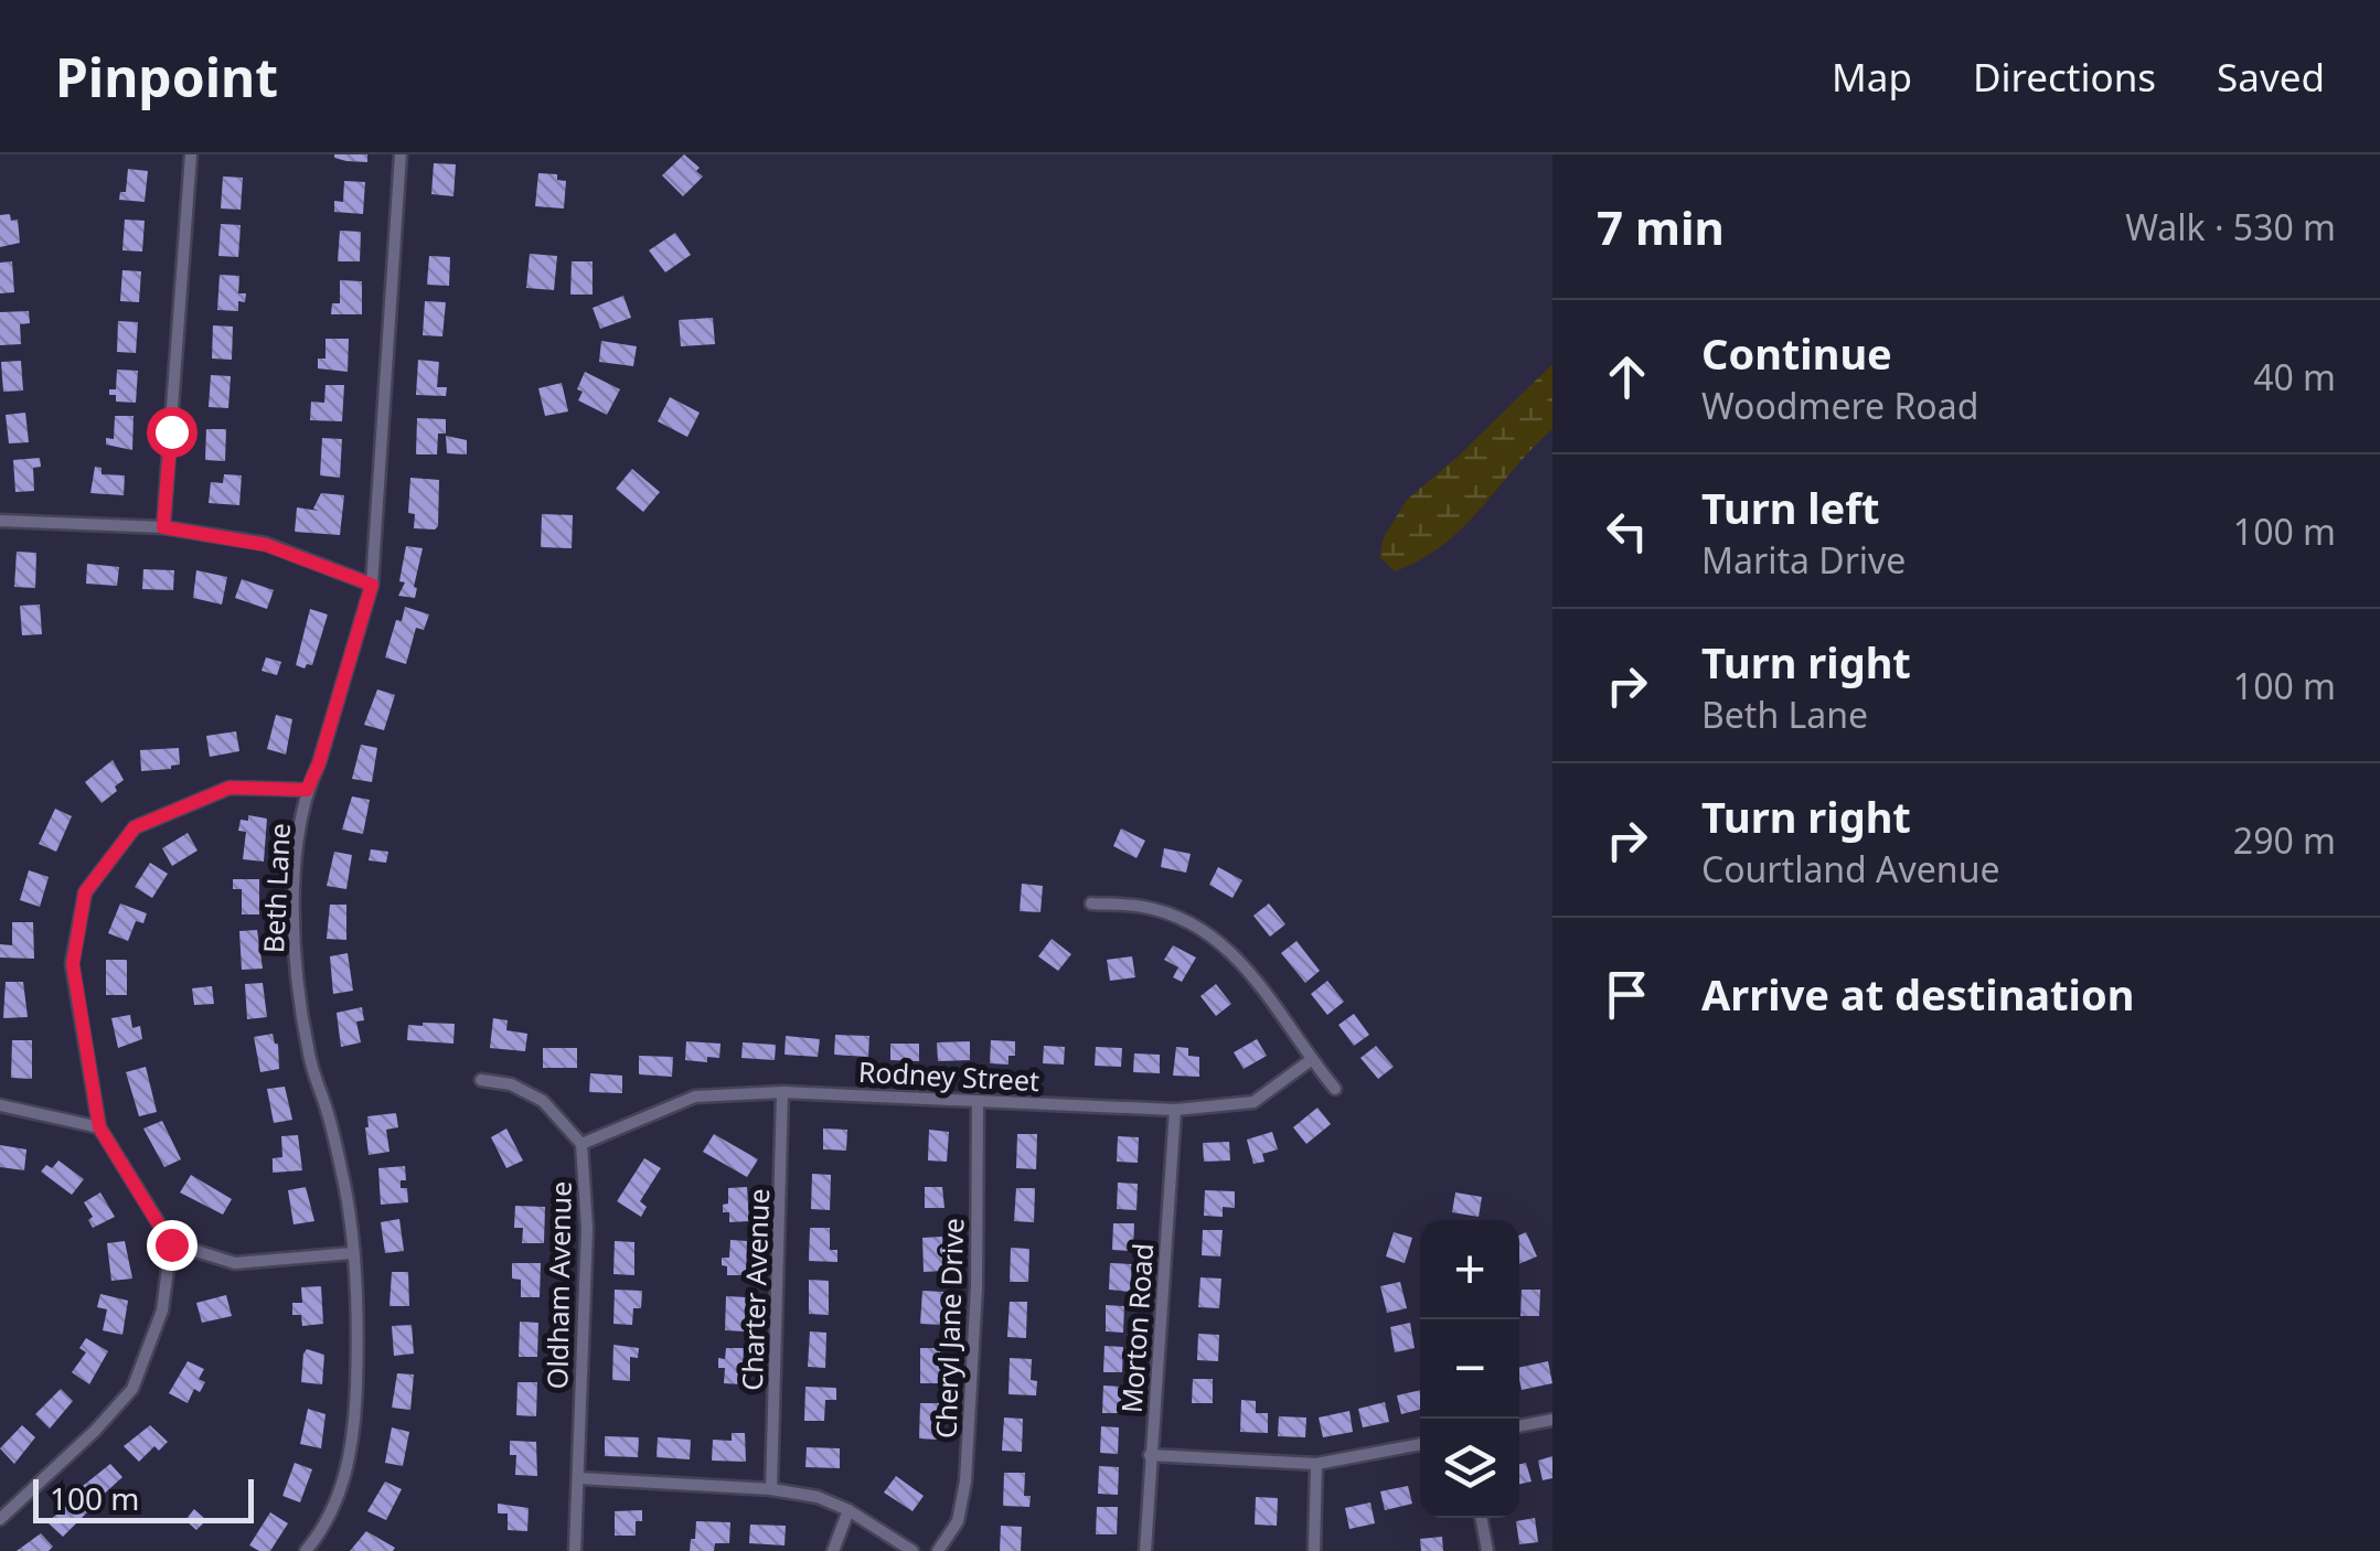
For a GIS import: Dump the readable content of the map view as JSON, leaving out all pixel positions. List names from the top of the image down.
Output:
{
  "streets": {
    "street": [
      "Beth Lane",
      "Rodney Street",
      "Oldham Avenue",
      "Charter Avenue",
      "Cheryl Jane Drive",
      "Morton Road"
    ]
  },
  "crossings": [
    ["Rodney Street", "Oldham Avenue"],
    ["Rodney Street", "Charter Avenue"],
    ["Rodney Street", "Cheryl Jane Drive"],
    ["Rodney Street", "Morton Road"]
  ],
  "scale_bar": "100 m",
  "page": {
    "header": "Pinpoint",
    "nav": ["Map", "Directions", "Saved"],
    "heading": ["7 min", "Walk · 530 m"],
    "list": [
      ["Continue", "Woodmere Road", "40 m"],
      ["Turn left", "Marita Drive", "100 m"],
      ["Turn right", "Beth Lane", "100 m"],
      ["Turn right", "Courtland Avenue", "290 m"],
      "Arrive at destination"
    ],
    "map_buttons": ["+", "−"],
    "scale": "100 m"
  }
}
